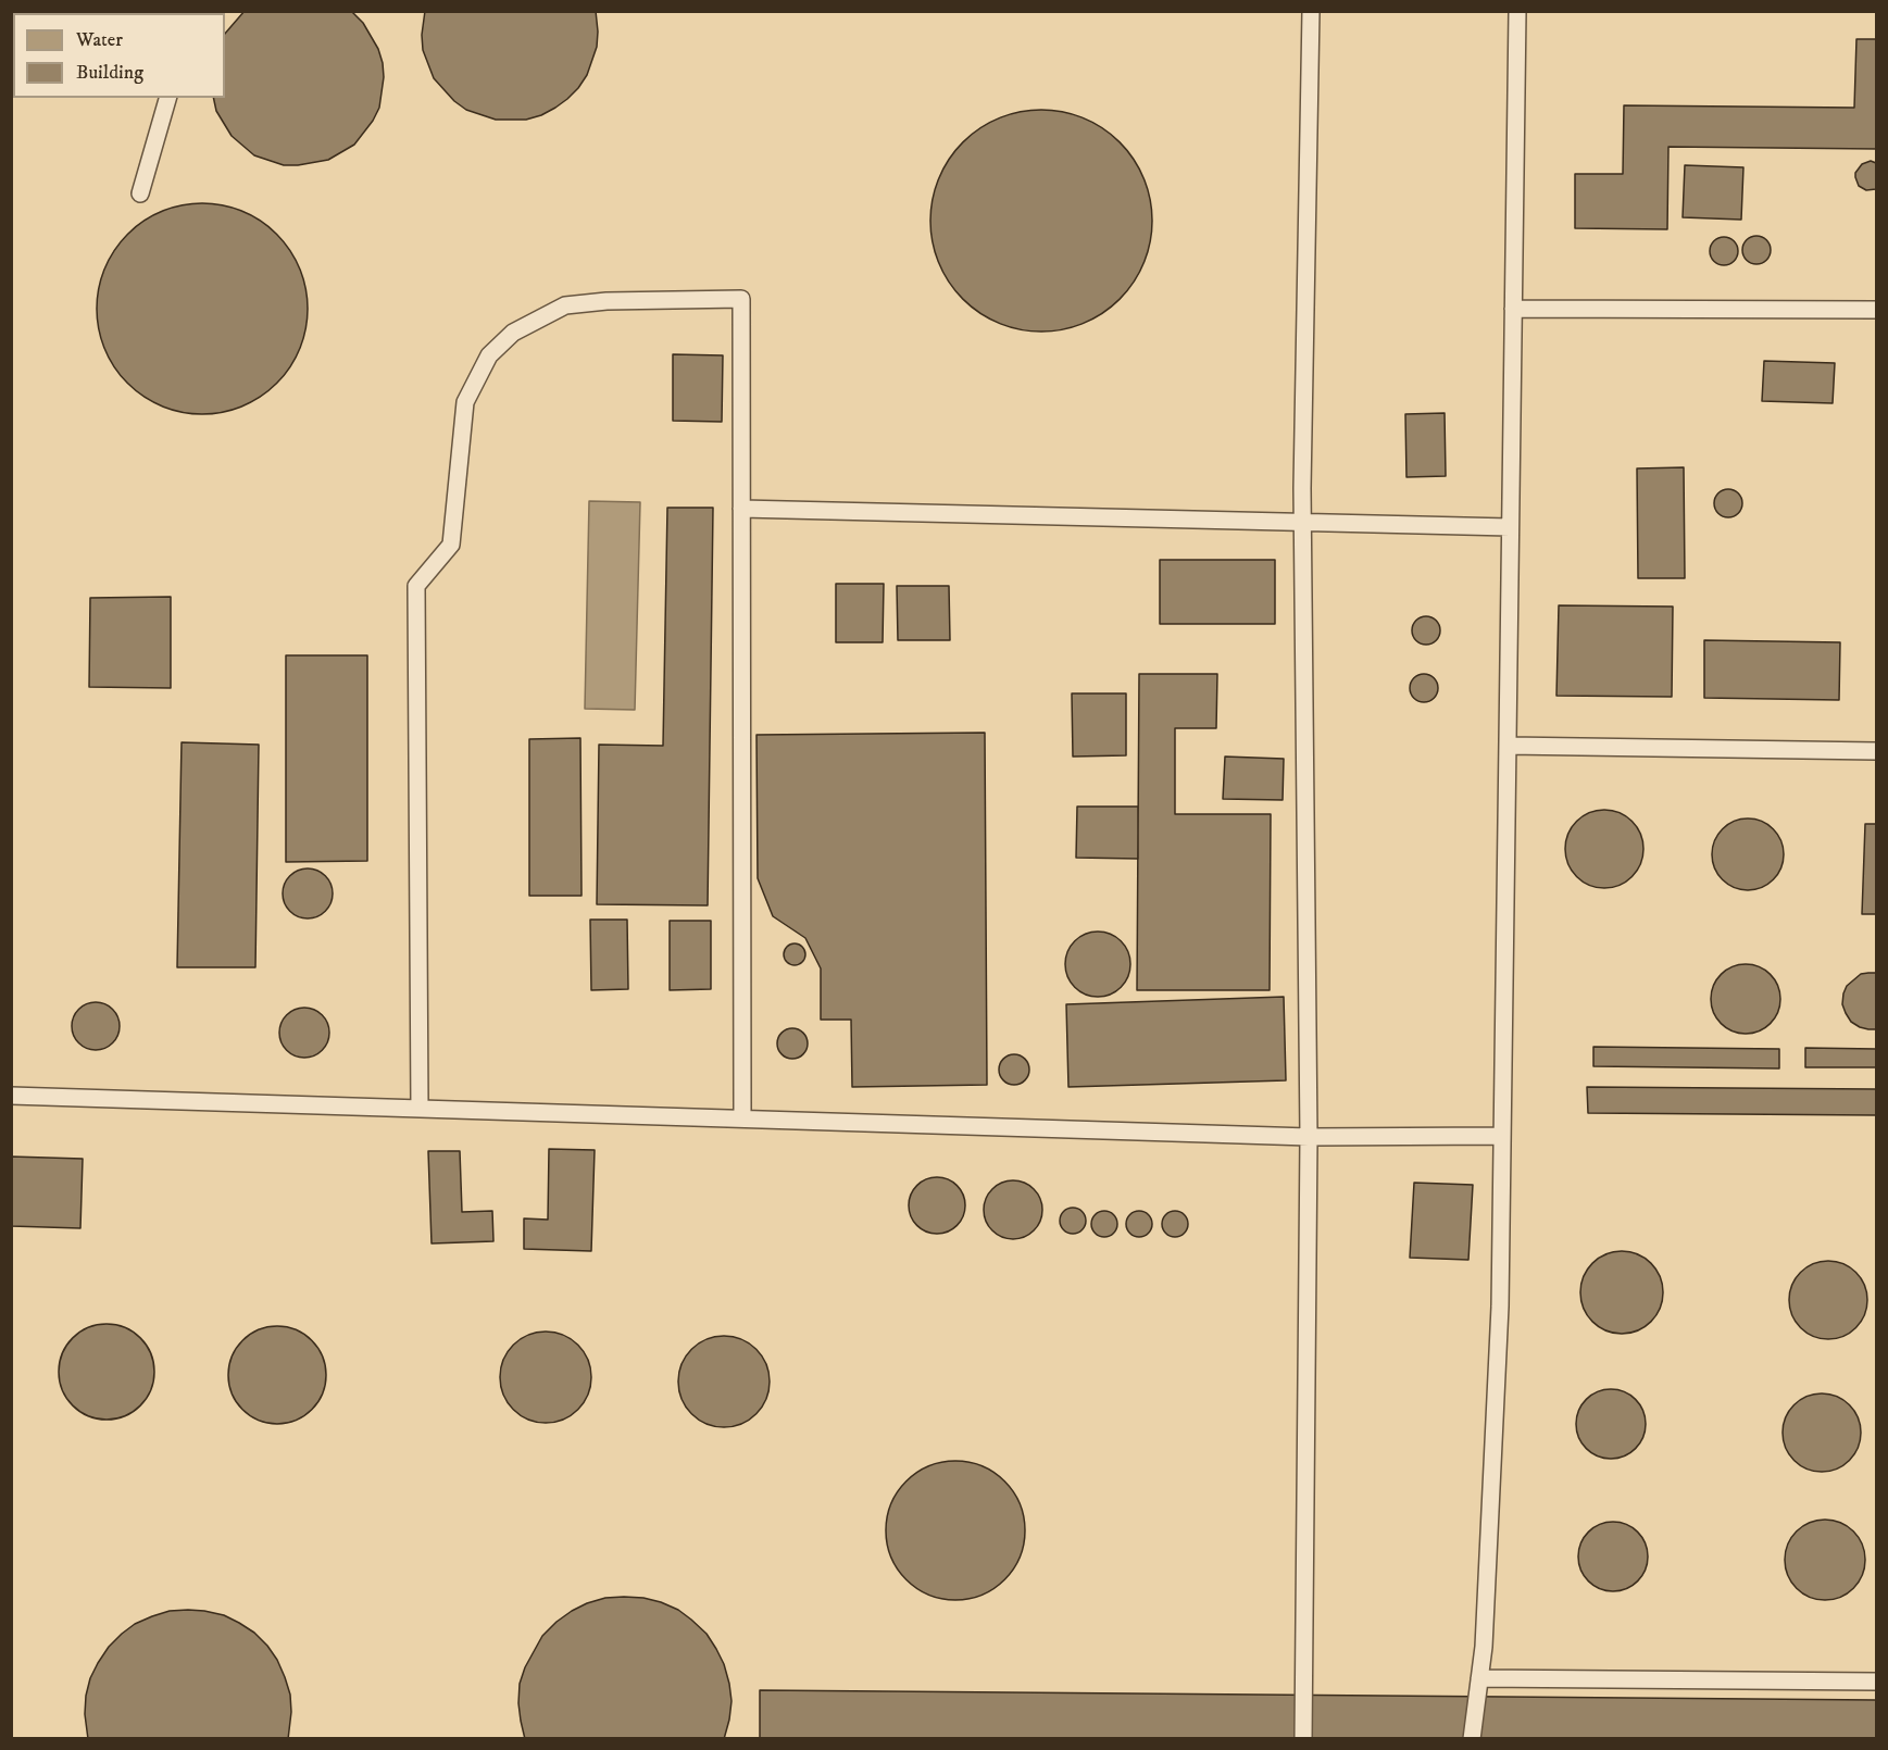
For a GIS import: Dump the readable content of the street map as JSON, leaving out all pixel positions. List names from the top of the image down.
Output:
{
  "legend": ["Water", "Building"]
}
